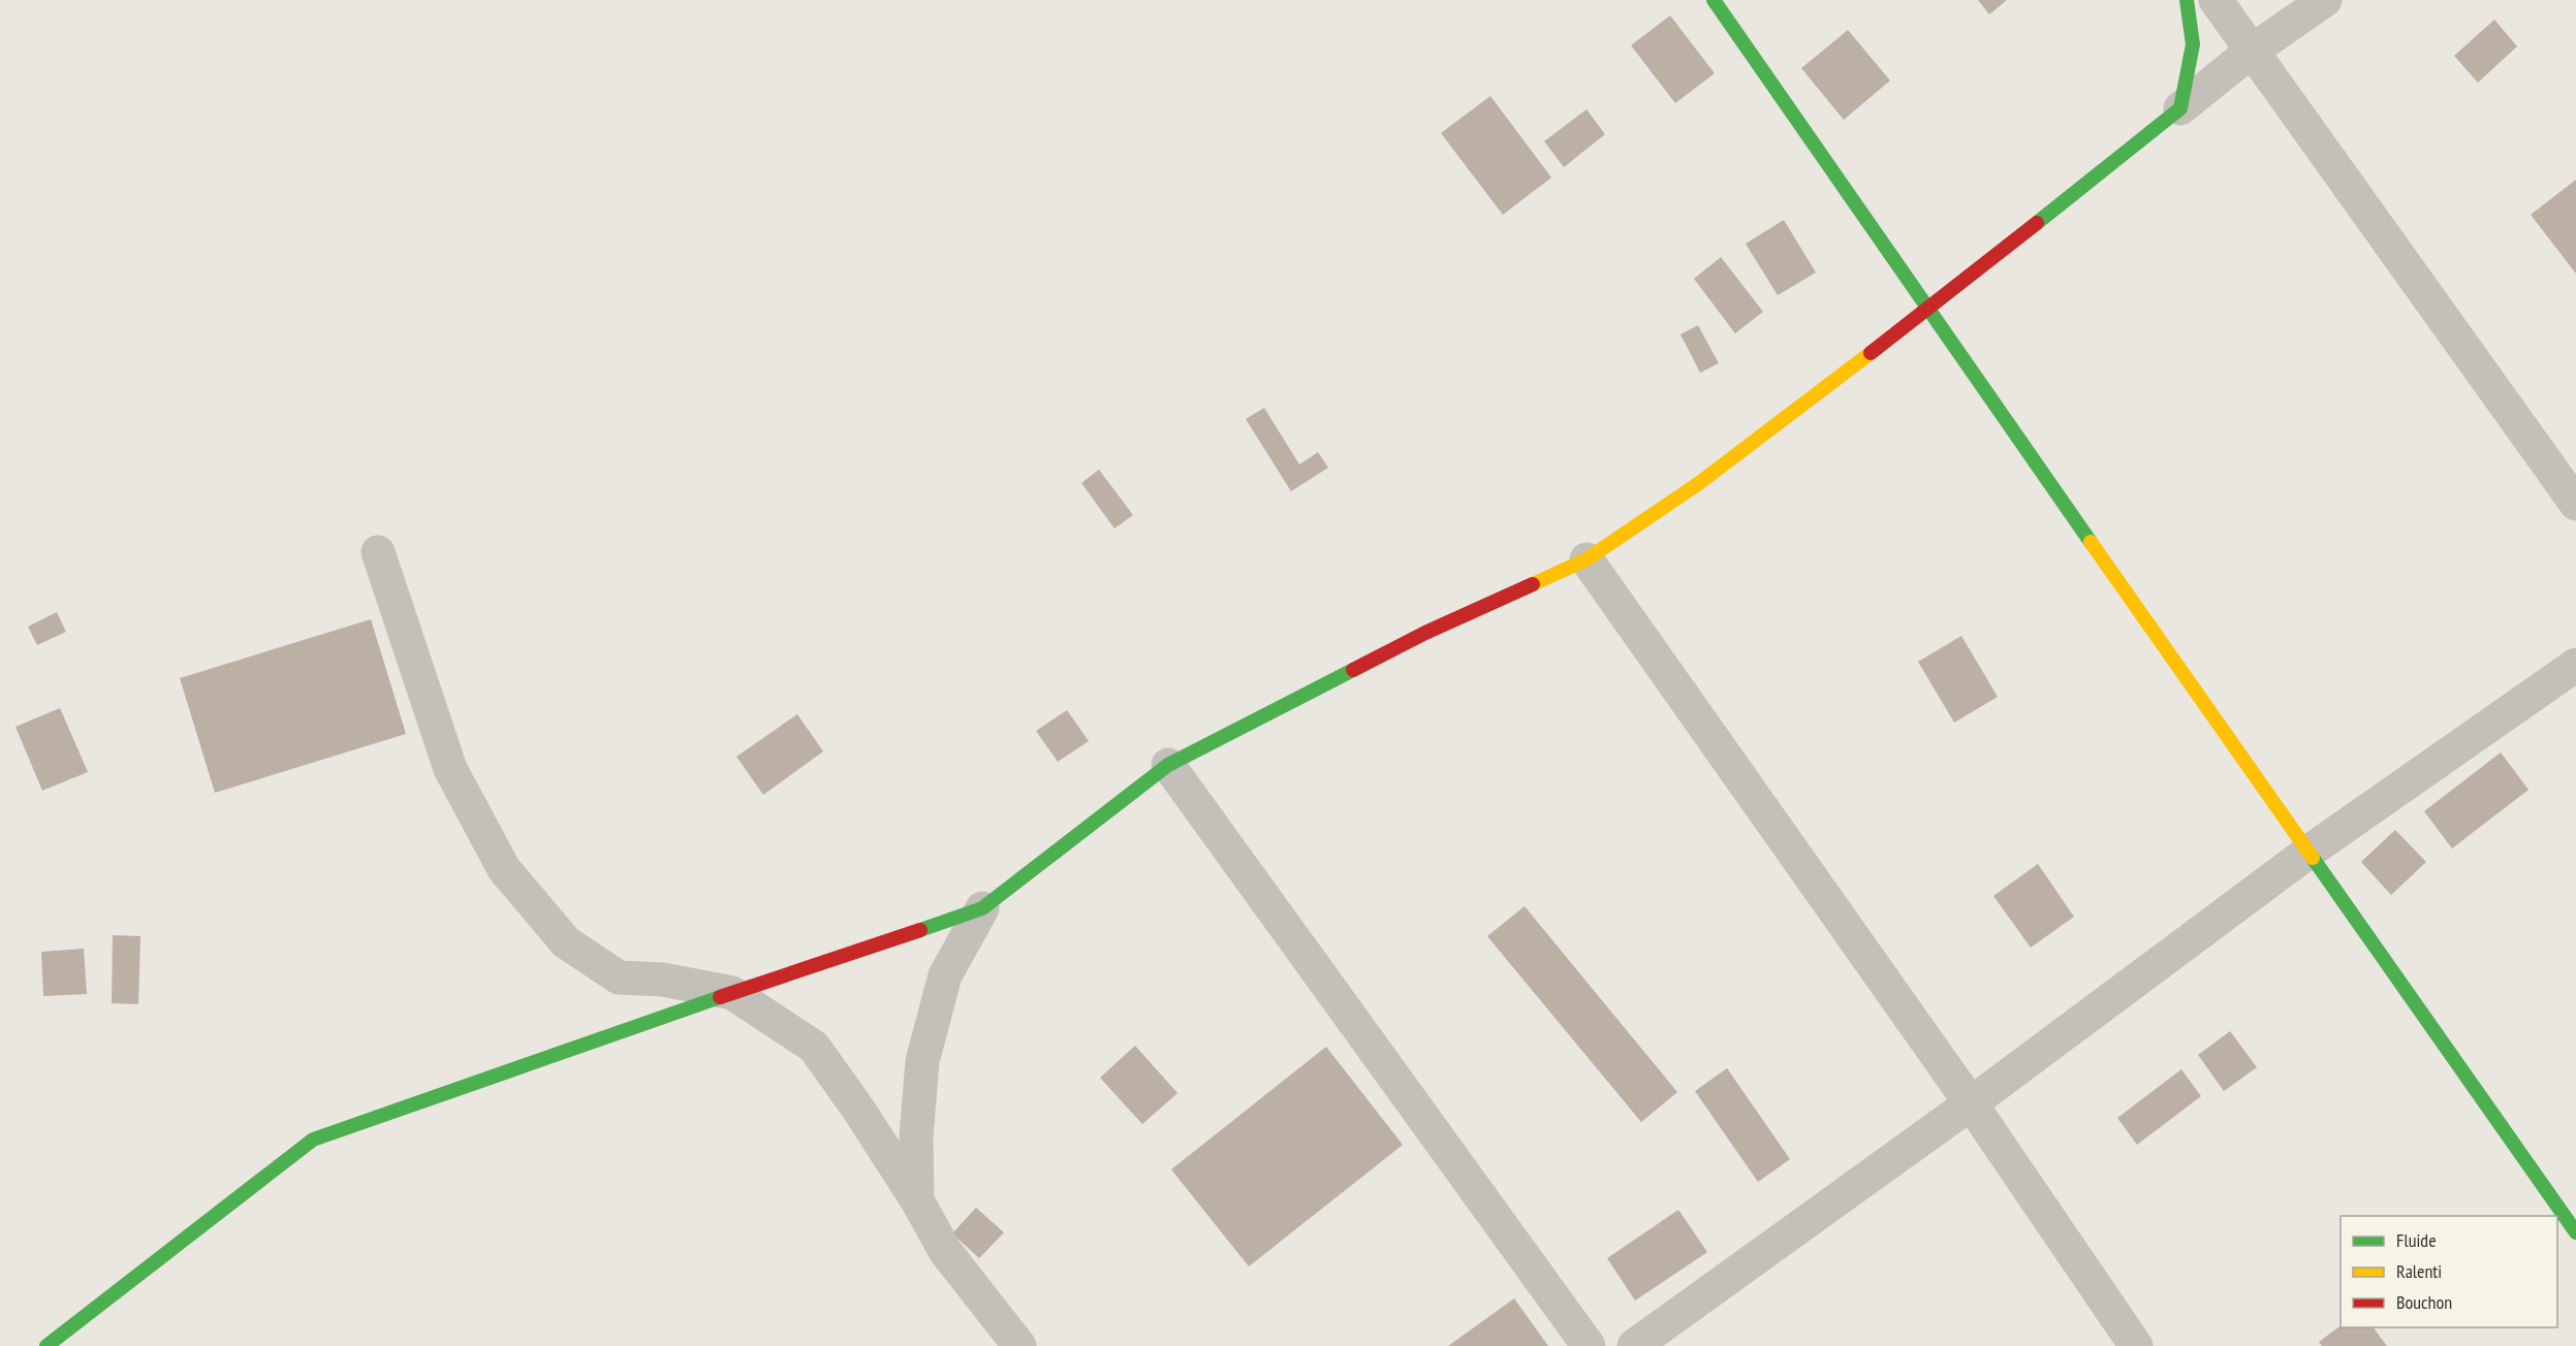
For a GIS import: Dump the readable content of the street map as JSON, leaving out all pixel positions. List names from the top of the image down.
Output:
{
  "legend": ["Fluide", "Ralenti", "Bouchon"]
}
